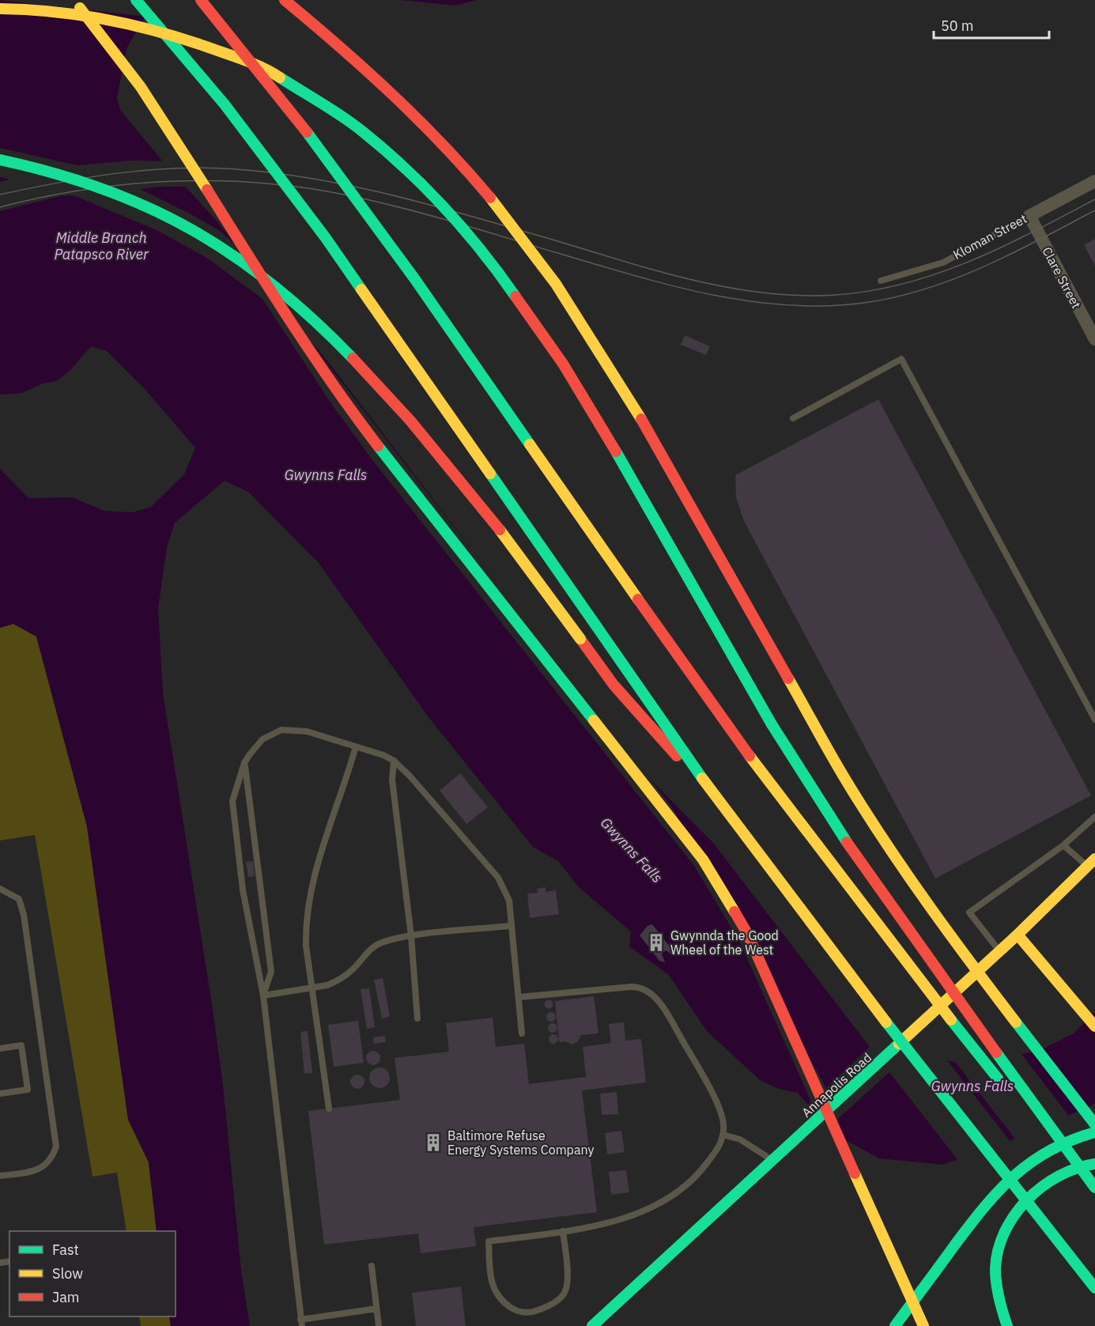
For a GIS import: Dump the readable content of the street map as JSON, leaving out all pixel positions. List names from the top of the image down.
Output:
{
  "streets": {
    "main road": ["Annapolis Road"],
    "street": ["Kloman Street", "Clare Street"]
  },
  "crossings": [
    ["Kloman Street", "Clare Street"]
  ],
  "water": ["Middle Branch Patapsco River", "Gwynns Falls"],
  "places": {
    "building": ["Gwynnda the Good Wheel of the West", "Baltimore Refuse Energy Systems Company"]
  },
  "legend": ["Fast", "Slow", "Jam"],
  "scale_bar": "50 m"
}
